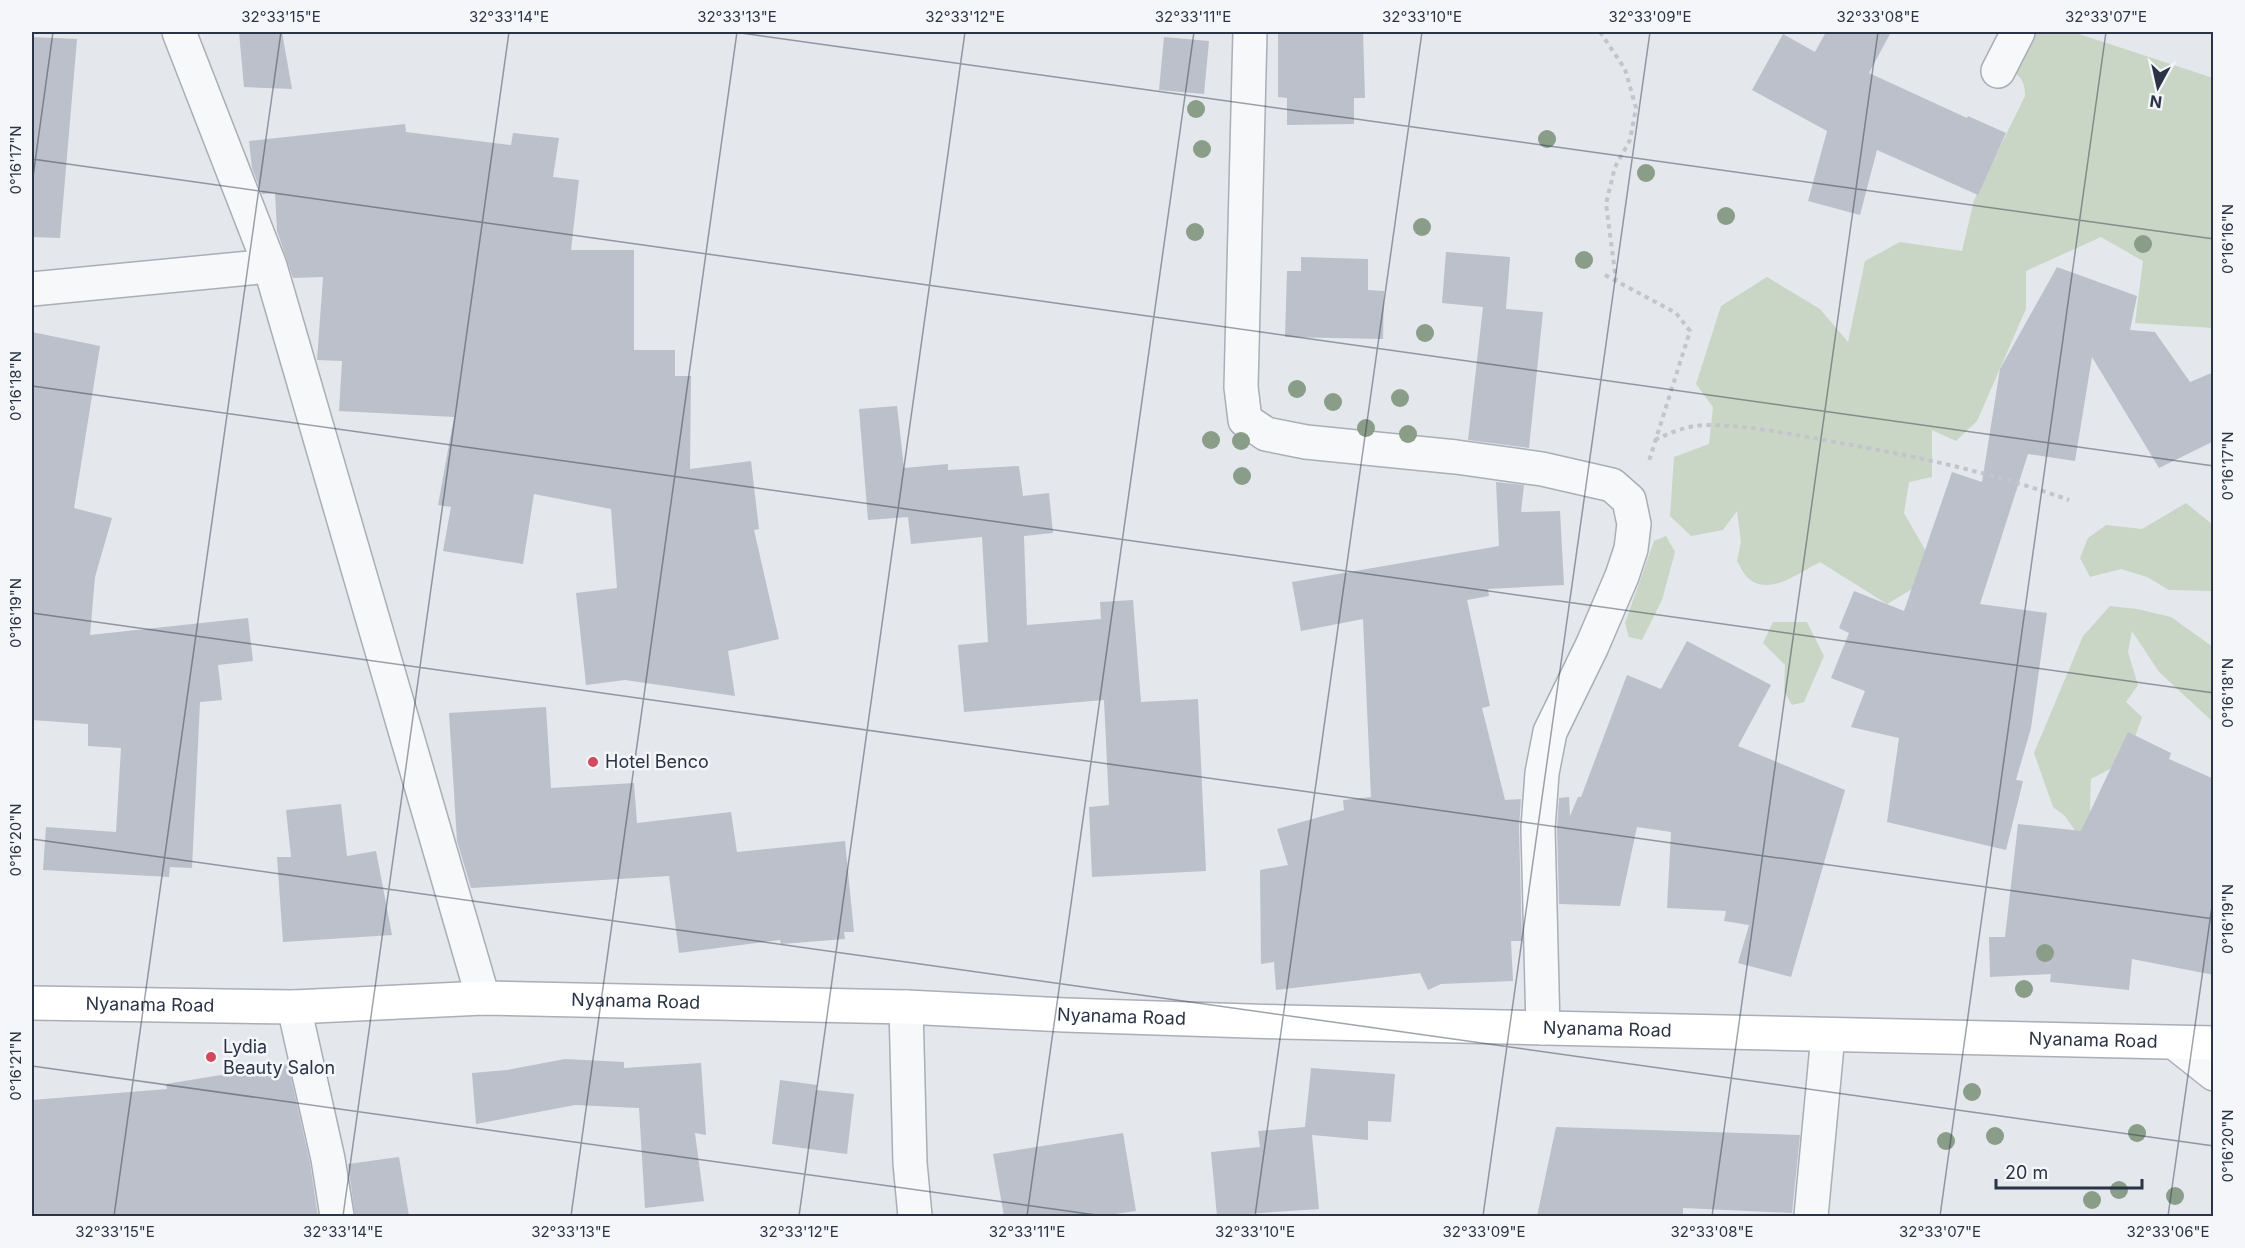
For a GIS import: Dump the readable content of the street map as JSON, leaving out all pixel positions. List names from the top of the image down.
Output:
{
  "streets": {
    "street": ["Nyanama Road"]
  },
  "places": ["Hotel Benco", "Lydia Beauty Salon"],
  "scale_bar": "20 m",
  "north": "bottom",
  "coordinates": [
    "32°33'15\"E",
    "32°33'14\"E",
    "32°33'13\"E",
    "32°33'12\"E",
    "32°33'11\"E",
    "32°33'10\"E",
    "32°33'09\"E",
    "32°33'08\"E",
    "32°33'07\"E",
    "0°16'17\"N",
    "0°16'16\"N",
    "0°16'18\"N",
    "0°16'19\"N",
    "0°16'20\"N",
    "0°16'21\"N",
    "32°33'06\"E"
  ]
}
